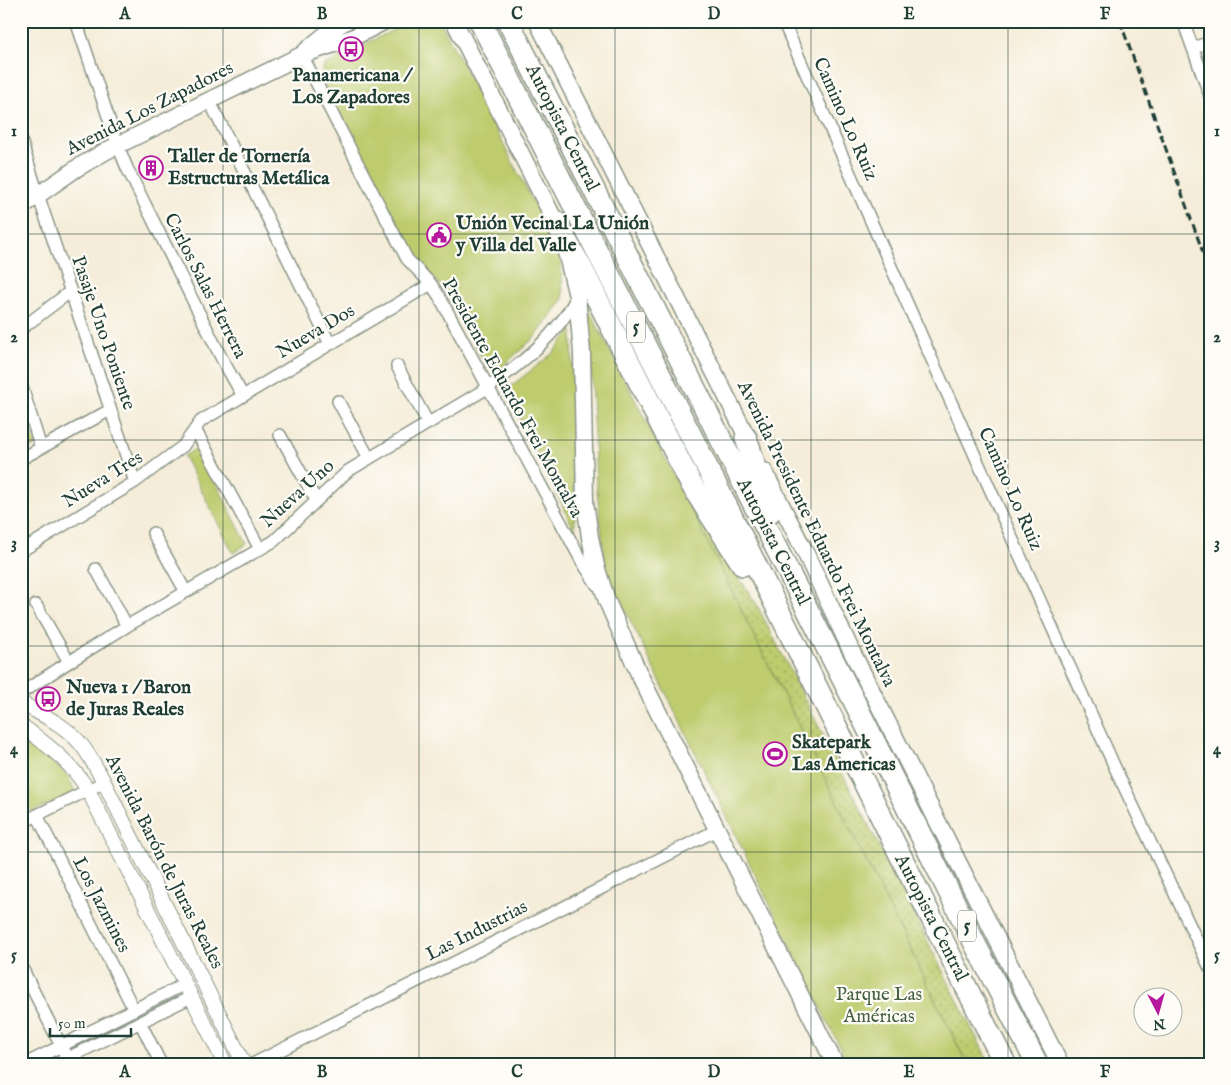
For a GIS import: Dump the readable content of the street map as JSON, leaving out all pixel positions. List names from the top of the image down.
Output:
{
  "streets": {
    "highway": ["Autopista Central", "5"],
    "main road": ["Avenida Los Zapadores", "Avenida Presidente Eduardo Frei Montalva"],
    "street": [
      "Camino Lo Ruiz",
      "Carlos Salas Herrera",
      "Nueva Dos",
      "Pasaje Uno Poniente",
      "Presidente Eduardo Frei Montalva",
      "Nueva Tres",
      "Nueva Uno",
      "Avenida Barón de Juras Reales",
      "Los Jazmines",
      "Las Industrias"
    ]
  },
  "crossings": [
    ["Avenida Los Zapadores", "Carlos Salas Herrera"],
    ["Avenida Los Zapadores", "Pasaje Uno Poniente"],
    ["Avenida Los Zapadores", "Presidente Eduardo Frei Montalva"],
    ["Carlos Salas Herrera", "Nueva Dos"],
    ["Nueva Dos", "Presidente Eduardo Frei Montalva"],
    ["Nueva Dos", "Nueva Tres"],
    ["Pasaje Uno Poniente", "Nueva Tres"],
    ["Presidente Eduardo Frei Montalva", "Nueva Uno"]
  ],
  "parks": ["Parque Las Américas"],
  "places": {
    "bus stop": ["Panamericana / Los Zapadores", "Nueva 1 / Baron de Juras Reales"],
    "building": ["Taller de Tornería Estructuras Metálica"],
    "public building": ["Unión Vecinal La Unión y Villa del Valle"],
    "sports": ["Skatepark Las Americas"]
  },
  "scale_bar": "50 m",
  "north": "bottom",
  "grid": {
    "columns": [
      "A",
      "B",
      "C",
      "D",
      "E",
      "F"
    ],
    "rows": [
      "1",
      "2",
      "3",
      "4",
      "5"
    ]
  }
}
